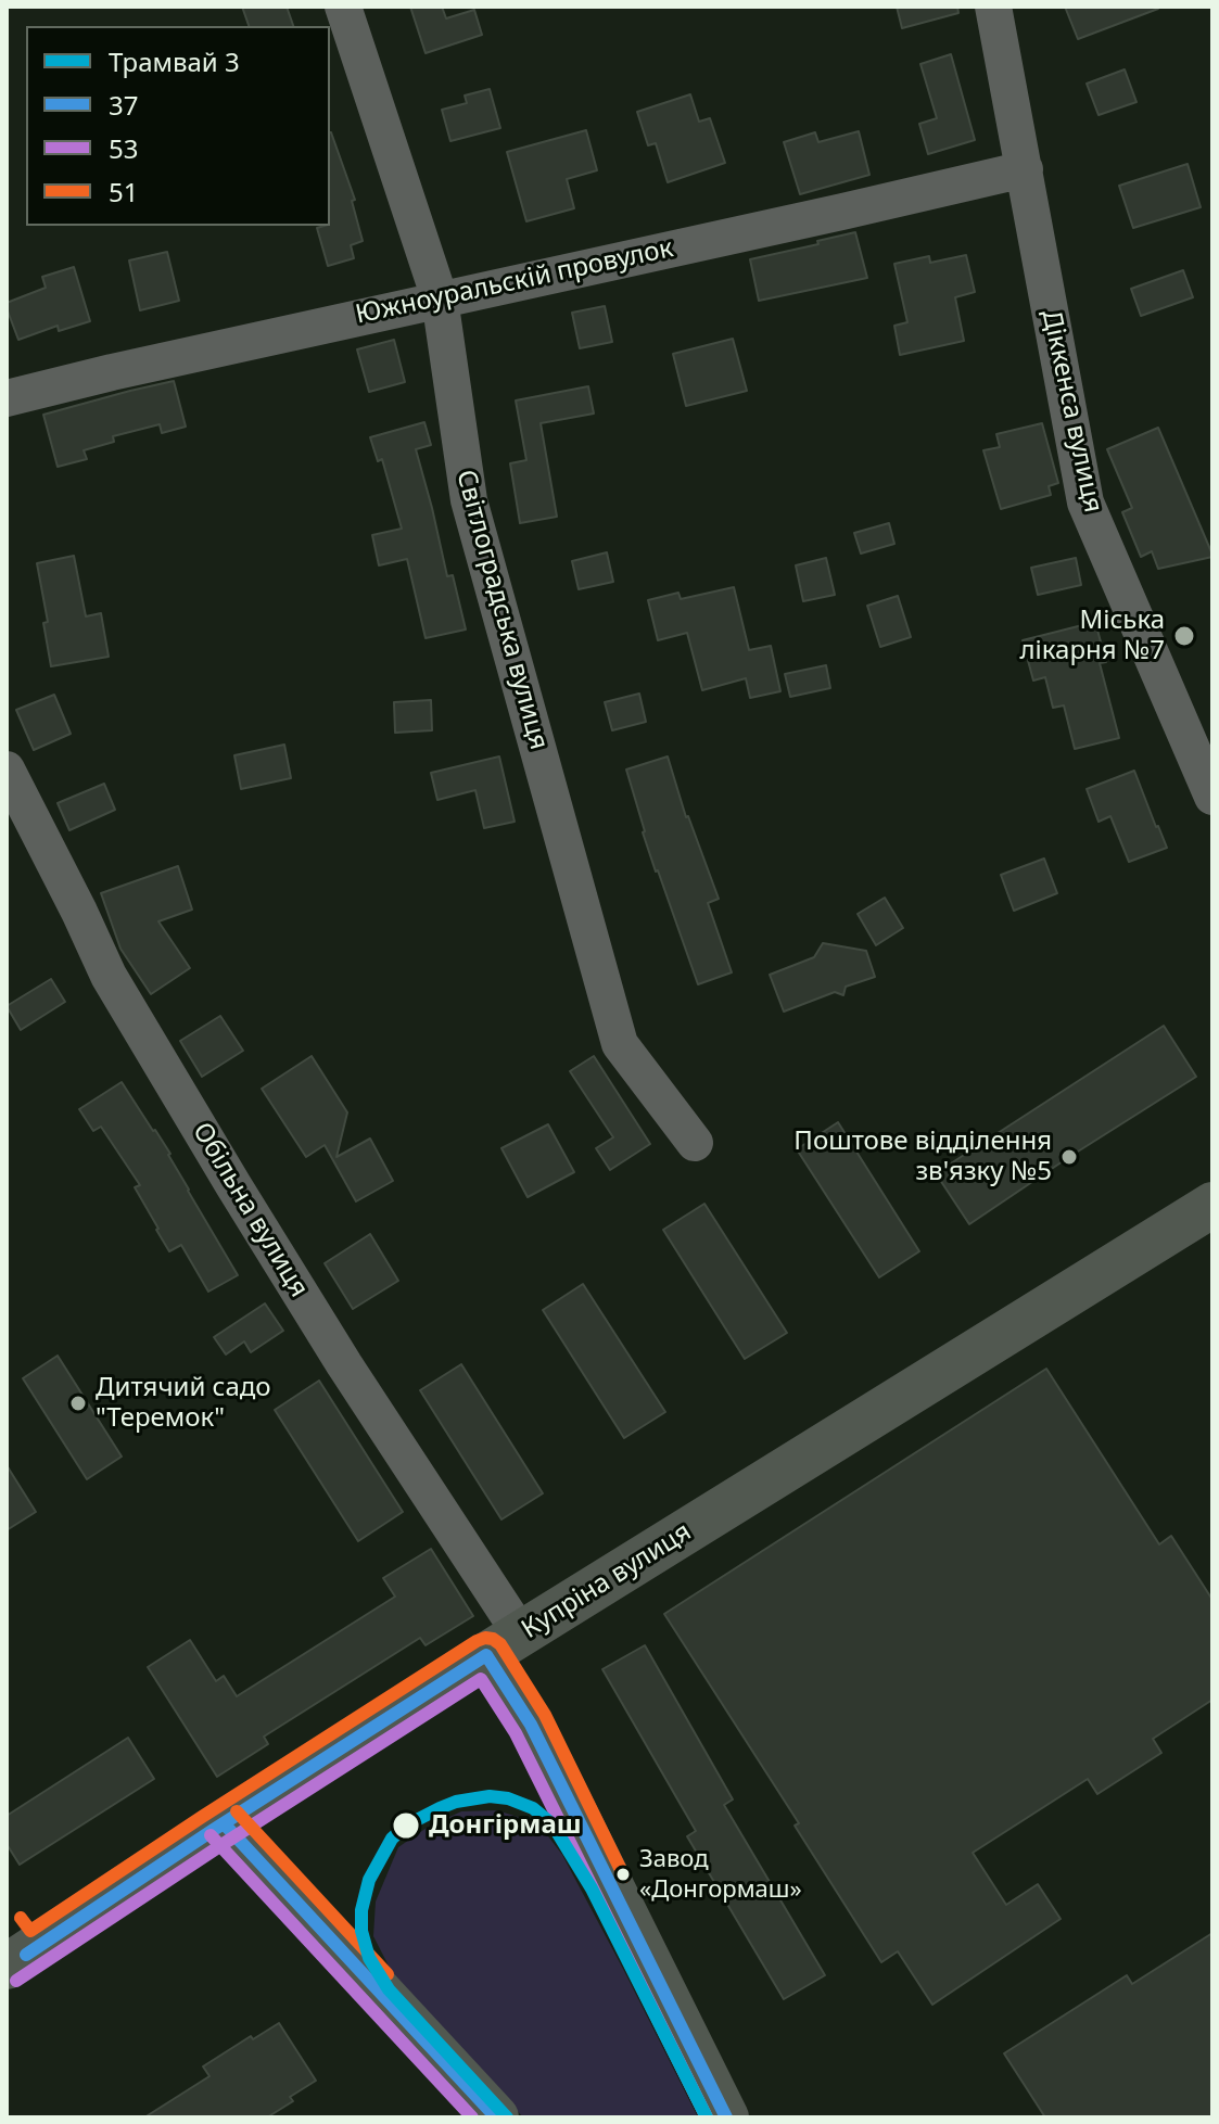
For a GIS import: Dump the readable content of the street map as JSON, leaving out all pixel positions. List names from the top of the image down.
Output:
{
  "streets": {
    "main road": ["Купріна вулиця"],
    "street": [
      "Южноуральскій провулок",
      "Діккенса вулиця",
      "Світлоградська вулиця",
      "Обільна вулиця"
    ]
  },
  "crossings": [
    ["Южноуральскій провулок", "Діккенса вулиця"],
    ["Южноуральскій провулок", "Світлоградська вулиця"],
    ["Обільна вулиця", "Купріна вулиця"]
  ],
  "places": [
    "Міська лікарня №7",
    "Поштове відділення зв'язку №5",
    "Дитячий садо \"Теремок\"",
    "Донгірмаш",
    "Завод «Донгормаш»"
  ],
  "lines": [
    "transit line 51",
    "transit line 37",
    "transit line 53",
    "tram line 3"
  ],
  "legend": [
    "Трамвай 3",
    "37",
    "53",
    "51"
  ]
}
